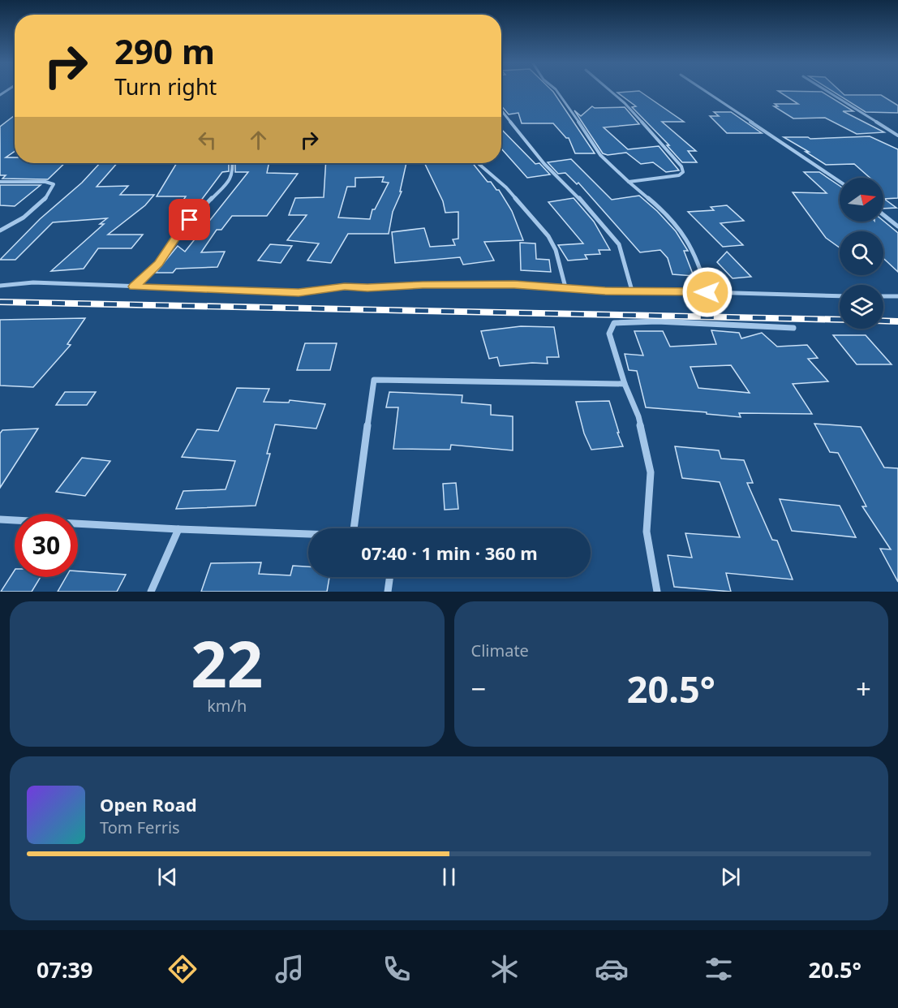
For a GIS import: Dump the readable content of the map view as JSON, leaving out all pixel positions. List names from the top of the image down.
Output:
{
  "north": "right",
  "page": {
    "turn": ["290 m", "Turn right"],
    "limit": "30",
    "trip": "07:40 · 1 min · 360 m",
    "tile": [
      ["22", "km/h"],
      "Climate"
    ],
    "heat": ["−", "20.5°", "+"],
    "song": ["Open Road", "Tom Ferris"],
    "tabs": ["07:39", "20.5°"]
  }
}
